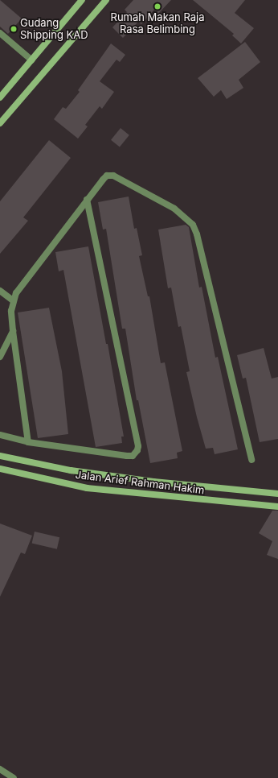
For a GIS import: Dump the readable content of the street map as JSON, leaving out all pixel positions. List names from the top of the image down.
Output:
{
  "streets": {
    "street": ["Jalan Arief Rahman Hakim"]
  },
  "places": ["Rumah Makan Raja Rasa Belimbing", "Gudang Shipping KAD"]
}
